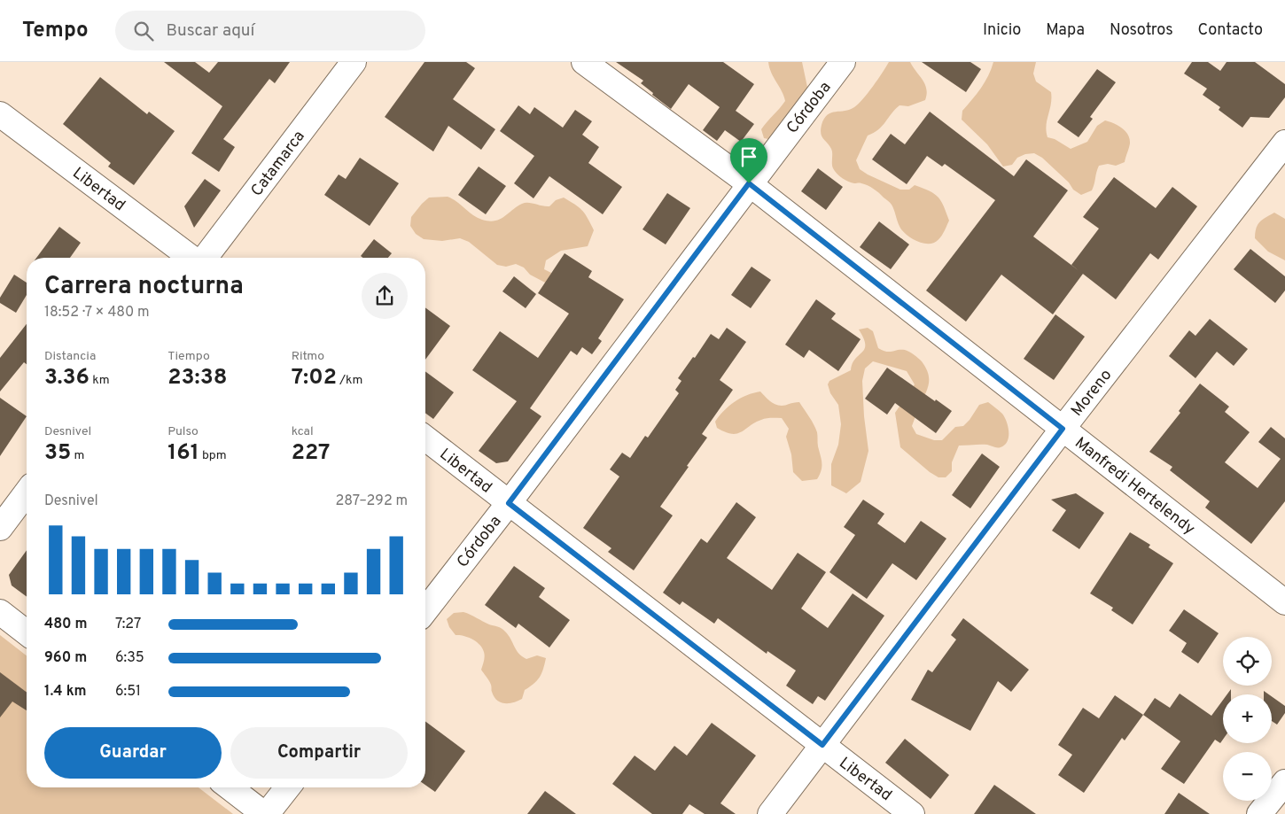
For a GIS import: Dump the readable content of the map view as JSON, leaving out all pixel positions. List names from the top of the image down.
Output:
{
  "streets": {
    "street": [
      "Córdoba",
      "Catamarca",
      "Libertad",
      "Moreno",
      "Manfredi Hertelendy"
    ]
  },
  "crossings": [
    ["Córdoba", "Libertad"],
    ["Córdoba", "Manfredi Hertelendy"],
    ["Libertad", "Moreno"],
    ["Moreno", "Manfredi Hertelendy"]
  ],
  "page": {
    "header": "Tempo",
    "search": "Buscar aquí",
    "nav": [
      "Inicio",
      "Mapa",
      "Nosotros",
      "Contacto"
    ],
    "heading": ["Carrera nocturna", "18:52 · 7 × 480 m"],
    "stats": [
      ["Distancia", "3.36 km"],
      ["Tiempo", "23:38"],
      ["Ritmo", "7:02 /km"],
      ["Desnivel", "35 m"],
      ["Pulso", "161 bpm"],
      ["kcal", "227"]
    ],
    "chart": ["Desnivel", "287–292 m"],
    "list": [
      {
        "name": "480 m",
        "note": "7:27"
      },
      {
        "name": "960 m",
        "note": "6:35"
      },
      {
        "name": "1.4 km",
        "note": "6:51"
      }
    ],
    "map_buttons": ["+", "−"],
    "buttons": ["Guardar", "Compartir"]
  }
}
